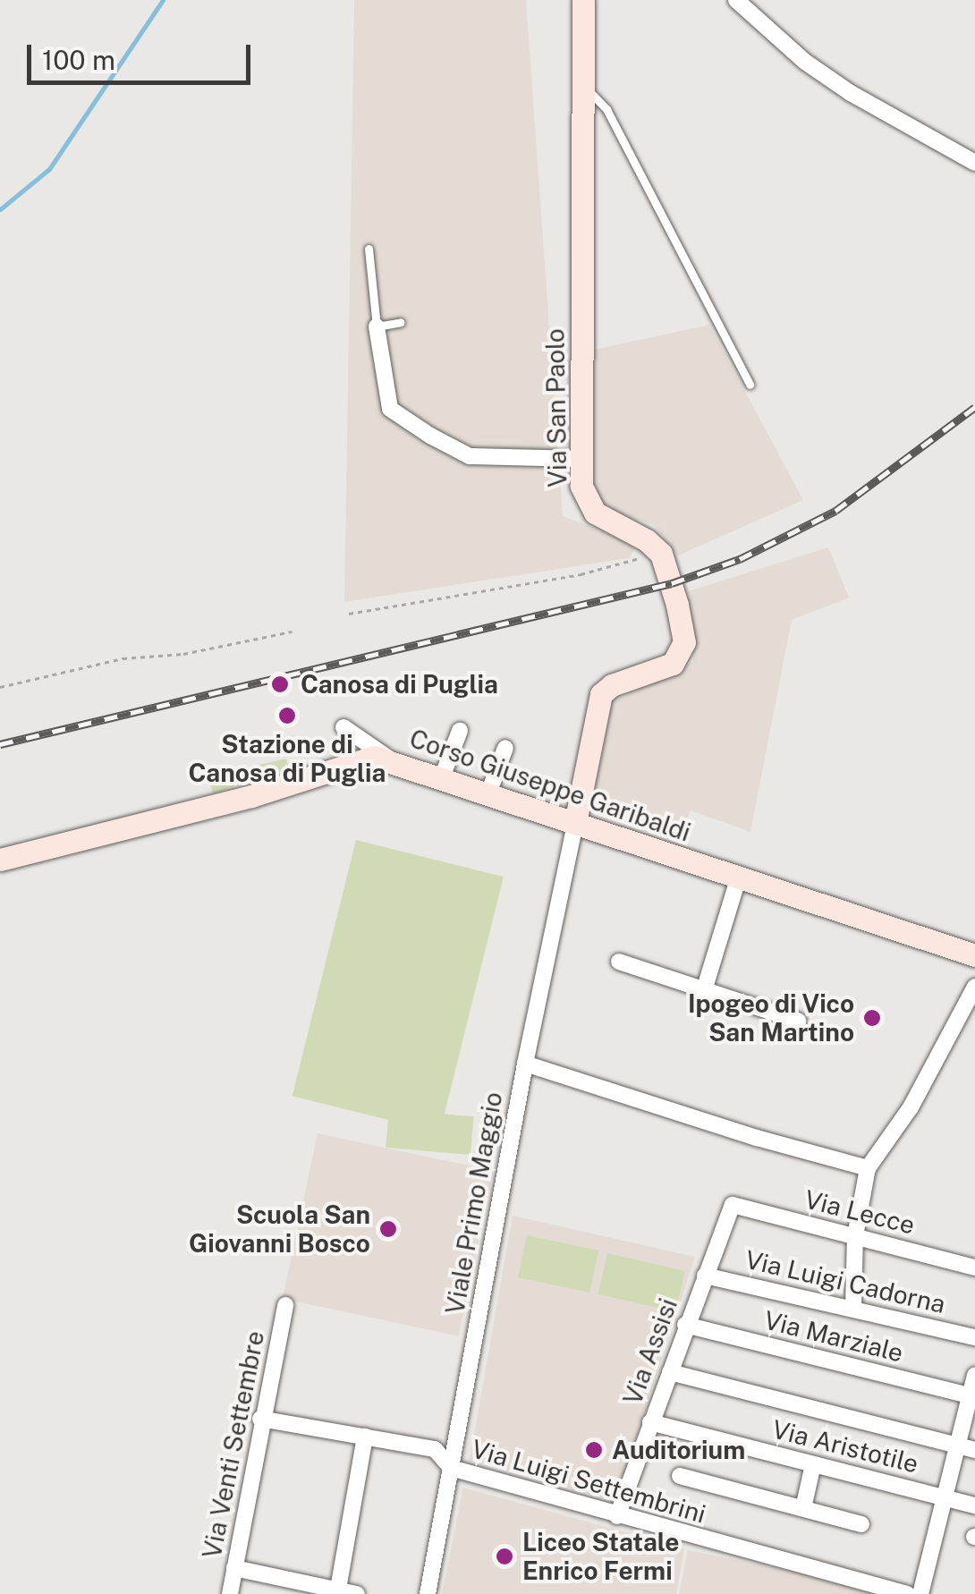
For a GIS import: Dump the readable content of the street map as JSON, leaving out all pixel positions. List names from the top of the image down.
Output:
{
  "streets": {
    "street": [
      "Via San Paolo",
      "Corso Giuseppe Garibaldi",
      "Viale Primo Maggio",
      "Via Lecce",
      "Via Luigi Cadorna",
      "Via Marziale",
      "Via Assisi",
      "Via Venti Settembre",
      "Via Aristotile",
      "Via Luigi Settembrini"
    ]
  },
  "crossings": [
    ["Corso Giuseppe Garibaldi", "Viale Primo Maggio"],
    ["Viale Primo Maggio", "Via Luigi Settembrini"],
    ["Via Lecce", "Via Assisi"],
    ["Via Luigi Cadorna", "Via Assisi"],
    ["Via Marziale", "Via Assisi"],
    ["Via Assisi", "Via Aristotile"],
    ["Via Assisi", "Via Luigi Settembrini"],
    ["Via Venti Settembre", "Via Luigi Settembrini"]
  ],
  "places": [
    "Canosa di Puglia",
    "Stazione di Canosa di Puglia",
    "Ipogeo di Vico San Martino",
    "Scuola San Giovanni Bosco",
    "Auditorium",
    "Liceo Statale Enrico Fermi"
  ],
  "scale_bar": "100 m"
}
